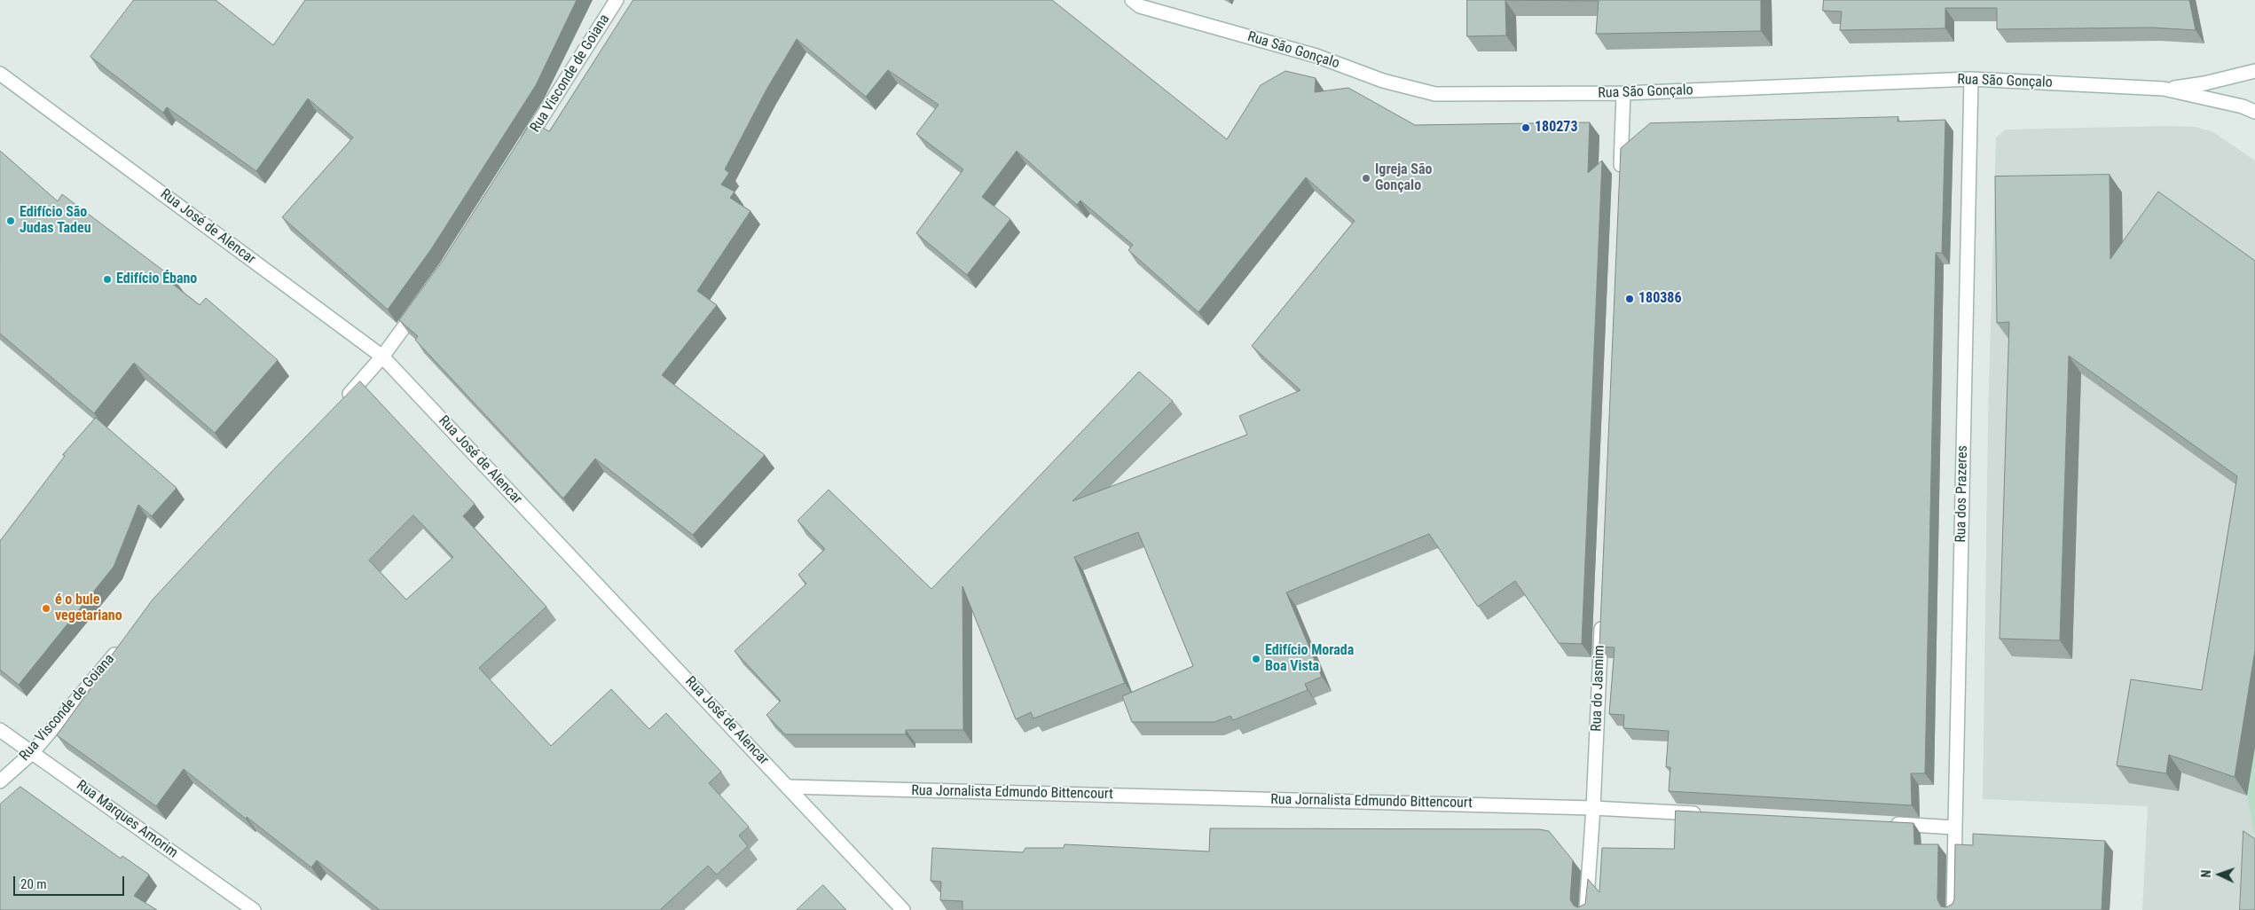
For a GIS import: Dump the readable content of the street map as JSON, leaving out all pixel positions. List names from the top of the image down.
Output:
{
  "streets": {
    "street": [
      "Rua São Gonçalo",
      "Rua Visconde de Goiana",
      "Rua José de Alencar",
      "Rua dos Prazeres",
      "Rua do Jasmim",
      "Rua Jornalista Edmundo Bittencourt",
      "Rua Marques Amorim"
    ]
  },
  "crossings": [
    ["Rua São Gonçalo", "Rua dos Prazeres"],
    ["Rua Visconde de Goiana", "Rua Marques Amorim"],
    ["Rua José de Alencar", "Rua Jornalista Edmundo Bittencourt"],
    ["Rua do Jasmim", "Rua Jornalista Edmundo Bittencourt"]
  ],
  "places": [
    "180273",
    "Igreja São Gonçalo",
    "Edifício São Judas Tadeu",
    "Edifício Ébano",
    "180386",
    "é o bule vegetariano",
    "Edifício Morada Boa Vista"
  ],
  "scale_bar": "20 m",
  "north": "left"
}
